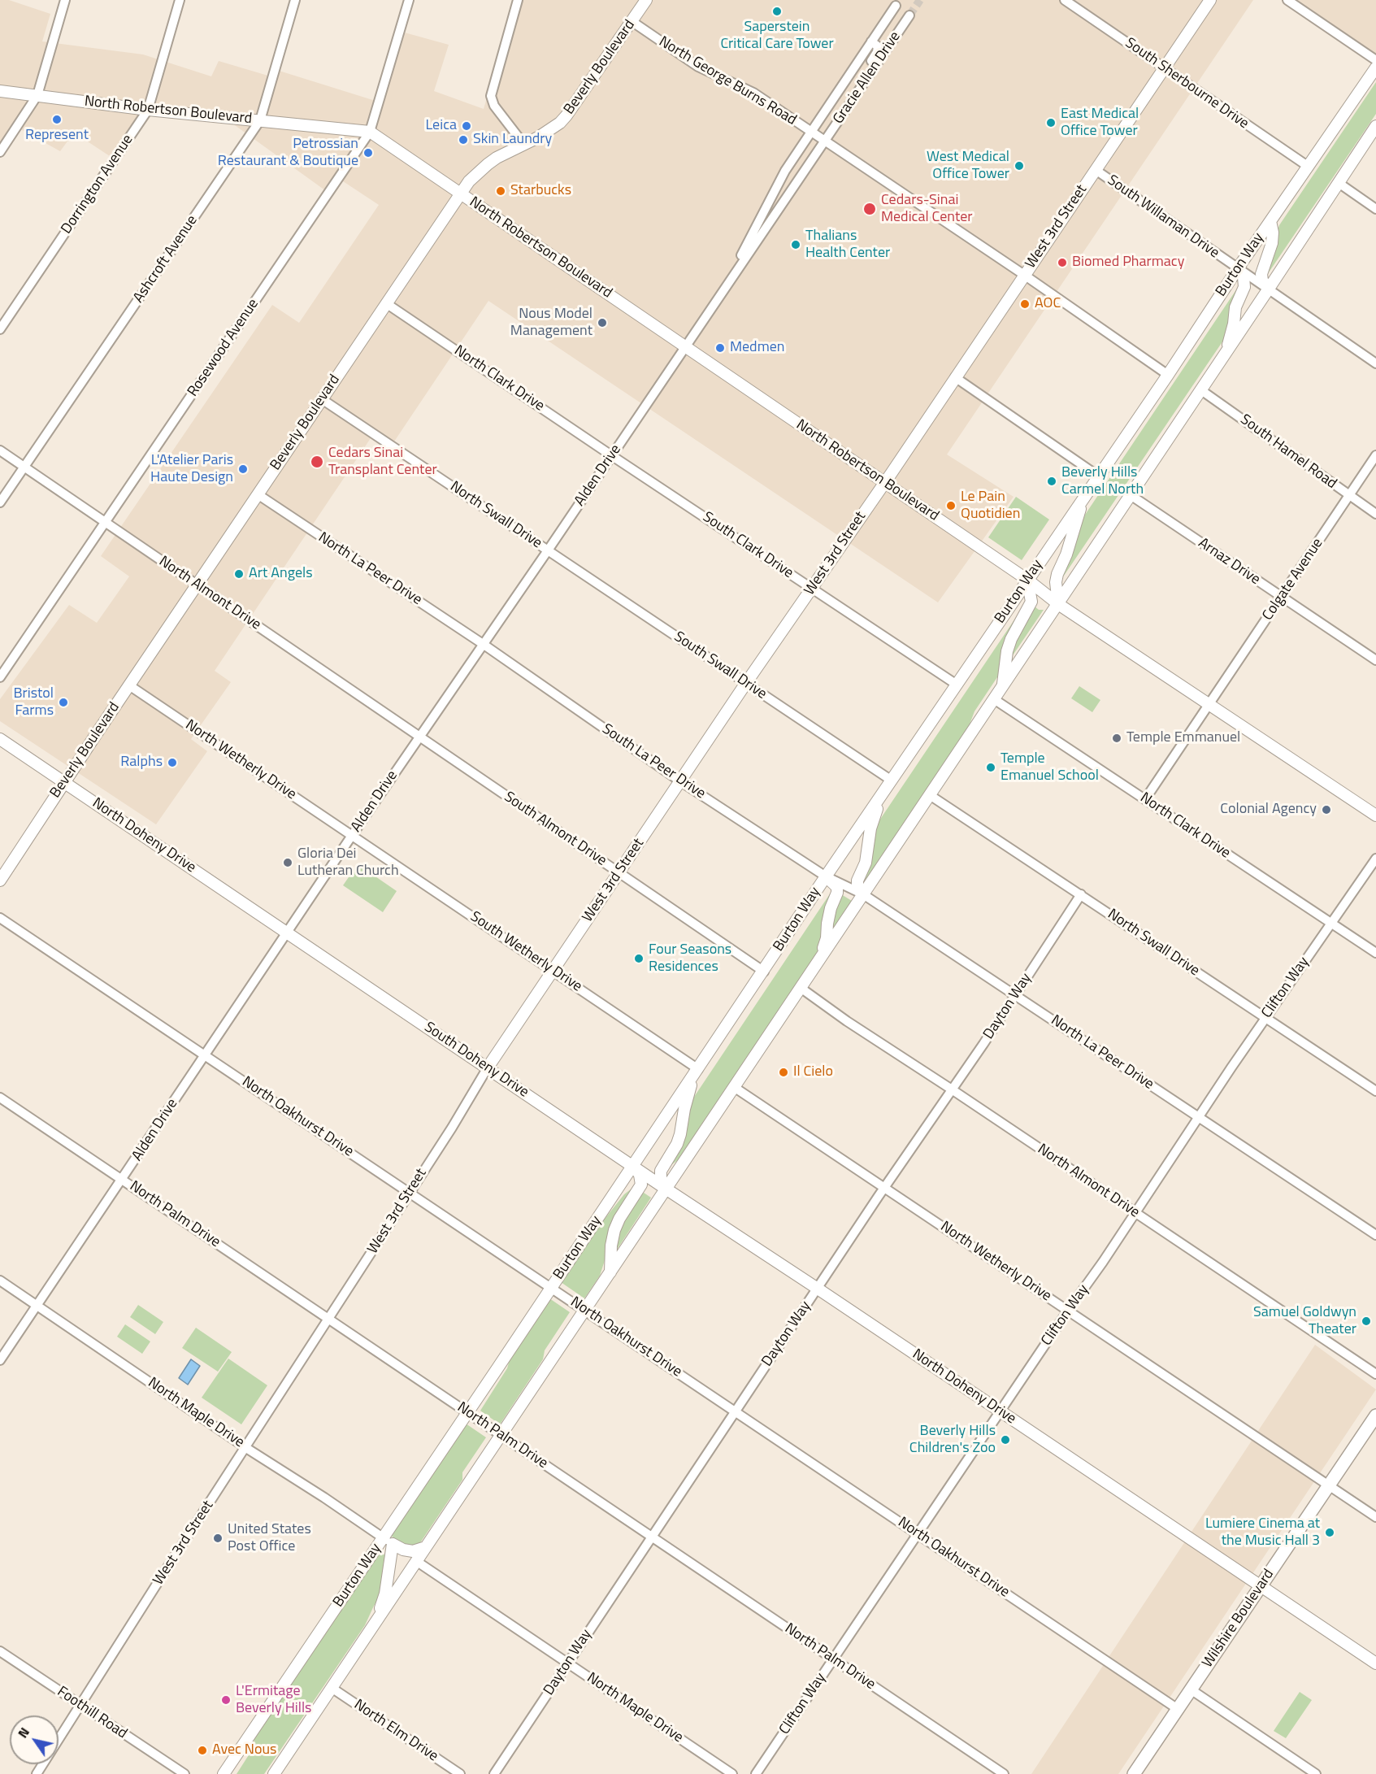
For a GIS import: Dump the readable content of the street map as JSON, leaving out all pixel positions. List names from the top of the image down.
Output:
{
  "streets": {
    "main road": [
      "Beverly Boulevard",
      "North Robertson Boulevard",
      "West 3rd Street",
      "Burton Way",
      "North Doheny Drive",
      "South Doheny Drive",
      "Wilshire Boulevard"
    ],
    "street": [
      "Gracie Allen Drive",
      "North George Burns Road",
      "South Sherbourne Drive",
      "Dorrington Avenue",
      "South Willaman Drive",
      "Ashcroft Avenue",
      "Rosewood Avenue",
      "North Clark Drive",
      "South Hamel Road",
      "Alden Drive",
      "North Swall Drive",
      "South Clark Drive",
      "Arnaz Drive",
      "North La Peer Drive",
      "Colgate Avenue",
      "North Almont Drive",
      "South Swall Drive",
      "North Wetherly Drive",
      "South La Peer Drive",
      "South Almont Drive",
      "South Wetherly Drive",
      "Clifton Way",
      "Dayton Way",
      "North Oakhurst Drive",
      "North Palm Drive",
      "North Maple Drive",
      "Foothill Road",
      "North Elm Drive"
    ]
  },
  "crossings": [
    ["Beverly Boulevard", "North George Burns Road"],
    ["Beverly Boulevard", "North Robertson Boulevard"],
    ["Beverly Boulevard", "North Clark Drive"],
    ["Beverly Boulevard", "North Swall Drive"],
    ["Beverly Boulevard", "North La Peer Drive"],
    ["Beverly Boulevard", "North Almont Drive"],
    ["Beverly Boulevard", "North Wetherly Drive"],
    ["Beverly Boulevard", "North Doheny Drive"],
    ["Gracie Allen Drive", "North George Burns Road"],
    ["Gracie Allen Drive", "Alden Drive"],
    ["North George Burns Road", "West 3rd Street"],
    ["North George Burns Road", "Alden Drive"],
    ["South Sherbourne Drive", "West 3rd Street"],
    ["South Sherbourne Drive", "Burton Way"],
    ["North Robertson Boulevard", "Dorrington Avenue"],
    ["North Robertson Boulevard", "West 3rd Street"],
    ["North Robertson Boulevard", "Ashcroft Avenue"],
    ["North Robertson Boulevard", "Burton Way"],
    ["North Robertson Boulevard", "Rosewood Avenue"],
    ["North Robertson Boulevard", "Alden Drive"],
    ["North Robertson Boulevard", "Colgate Avenue"],
    ["South Willaman Drive", "West 3rd Street"],
    ["South Willaman Drive", "Burton Way"],
    ["West 3rd Street", "South Clark Drive"],
    ["West 3rd Street", "South Swall Drive"],
    ["West 3rd Street", "South La Peer Drive"],
    ["West 3rd Street", "South Almont Drive"],
    ["West 3rd Street", "South Wetherly Drive"],
    ["West 3rd Street", "South Doheny Drive"],
    ["West 3rd Street", "North Oakhurst Drive"],
    ["West 3rd Street", "North Palm Drive"],
    ["West 3rd Street", "North Maple Drive"],
    ["West 3rd Street", "Foothill Road"],
    ["Ashcroft Avenue", "North Almont Drive"],
    ["Burton Way", "South Clark Drive"],
    ["Burton Way", "North La Peer Drive"],
    ["Burton Way", "South Swall Drive"],
    ["Burton Way", "South La Peer Drive"],
    ["Burton Way", "South Almont Drive"],
    ["Burton Way", "South Wetherly Drive"],
    ["Burton Way", "South Doheny Drive"],
    ["Burton Way", "North Oakhurst Drive"],
    ["Burton Way", "North Palm Drive"],
    ["Burton Way", "North Maple Drive"],
    ["Rosewood Avenue", "North Almont Drive"],
    ["North Clark Drive", "Alden Drive"],
    ["North Clark Drive", "South Clark Drive"],
    ["North Clark Drive", "Clifton Way"],
    ["South Hamel Road", "Colgate Avenue"],
    ["Alden Drive", "North Swall Drive"],
    ["Alden Drive", "South Clark Drive"],
    ["Alden Drive", "North La Peer Drive"],
    ["Alden Drive", "North Almont Drive"],
    ["Alden Drive", "South Swall Drive"],
    ["Alden Drive", "North Wetherly Drive"],
    ["Alden Drive", "South La Peer Drive"],
    ["Alden Drive", "South Almont Drive"],
    ["Alden Drive", "North Doheny Drive"],
    ["Alden Drive", "South Wetherly Drive"],
    ["Alden Drive", "South Doheny Drive"],
    ["Alden Drive", "North Oakhurst Drive"],
    ["Alden Drive", "North Palm Drive"],
    ["Alden Drive", "North Maple Drive"],
    ["North Swall Drive", "South Swall Drive"],
    ["North Swall Drive", "Clifton Way"],
    ["North Swall Drive", "Dayton Way"],
    ["Arnaz Drive", "Colgate Avenue"],
    ["North La Peer Drive", "South La Peer Drive"],
    ["North La Peer Drive", "Clifton Way"],
    ["North La Peer Drive", "Dayton Way"],
    ["North Almont Drive", "South Almont Drive"],
    ["North Almont Drive", "Clifton Way"],
    ["North Almont Drive", "Dayton Way"],
    ["North Wetherly Drive", "South Wetherly Drive"],
    ["North Wetherly Drive", "Clifton Way"],
    ["North Wetherly Drive", "Dayton Way"],
    ["North Wetherly Drive", "Wilshire Boulevard"],
    ["North Doheny Drive", "Clifton Way"],
    ["North Doheny Drive", "Dayton Way"],
    ["North Doheny Drive", "South Doheny Drive"],
    ["North Doheny Drive", "Wilshire Boulevard"],
    ["Clifton Way", "North Oakhurst Drive"],
    ["Clifton Way", "North Palm Drive"],
    ["Dayton Way", "North Oakhurst Drive"],
    ["Dayton Way", "North Palm Drive"],
    ["Dayton Way", "North Maple Drive"],
    ["North Oakhurst Drive", "Wilshire Boulevard"]
  ],
  "places": [
    "Saperstein Critical Care Tower",
    "Represent",
    "East Medical Office Tower",
    "Leica",
    "Skin Laundry",
    "Petrossian Restaurant & Boutique",
    "West Medical Office Tower",
    "Starbucks",
    "Cedars-Sinai Medical Center",
    "Thalians Health Center",
    "Biomed Pharmacy",
    "AOC",
    "Nous Model Management",
    "Medmen",
    "Cedars Sinai Transplant Center",
    "L'Atelier Paris Haute Design",
    "Beverly Hills Carmel North",
    "Le Pain Quotidien",
    "Art Angels",
    "Bristol Farms",
    "Temple Emmanuel",
    "Ralphs",
    "Temple Emanuel School",
    "Colonial Agency",
    "Gloria Dei Lutheran Church",
    "Four Seasons Residences",
    "Il Cielo",
    "Samuel Goldwyn Theater",
    "Beverly Hills Children's Zoo",
    "Lumiere Cinema at the Music Hall 3",
    "United States Post Office",
    "L'Ermitage Beverly Hills",
    "Avec Nous"
  ],
  "north": "top left"
}
